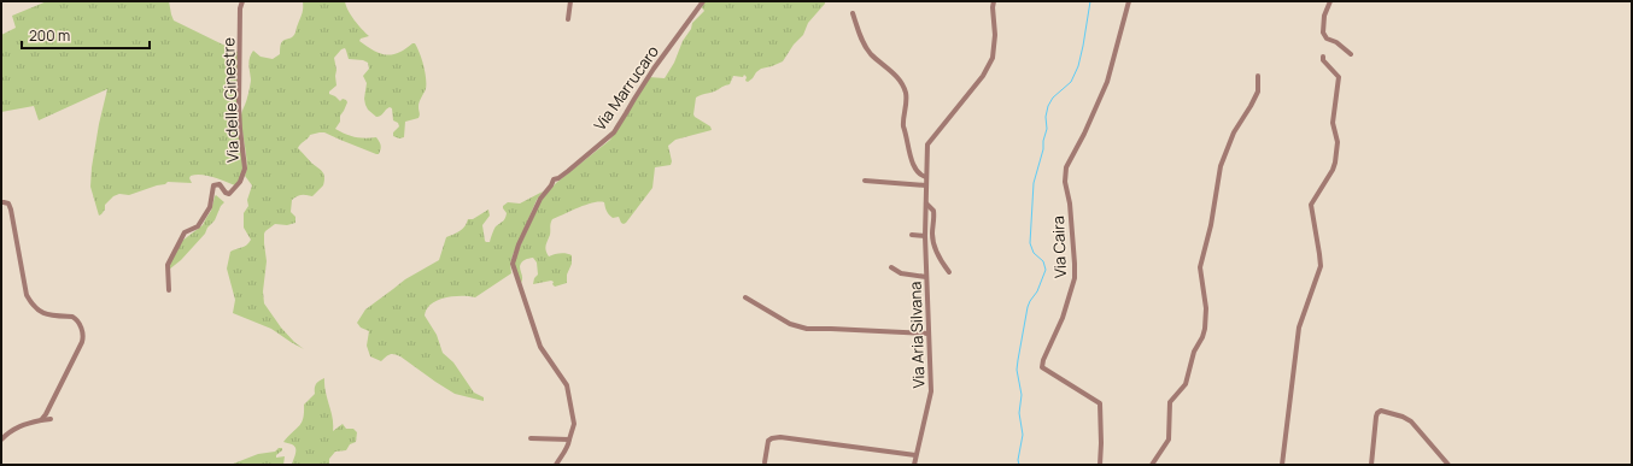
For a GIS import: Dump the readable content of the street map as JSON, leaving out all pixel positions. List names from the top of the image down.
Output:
{
  "streets": {
    "street": [
      "Via Marrucaro",
      "Via delle Ginestre",
      "Via Caira",
      "Via Aria Silvana"
    ]
  },
  "scale_bar": "200 m"
}
